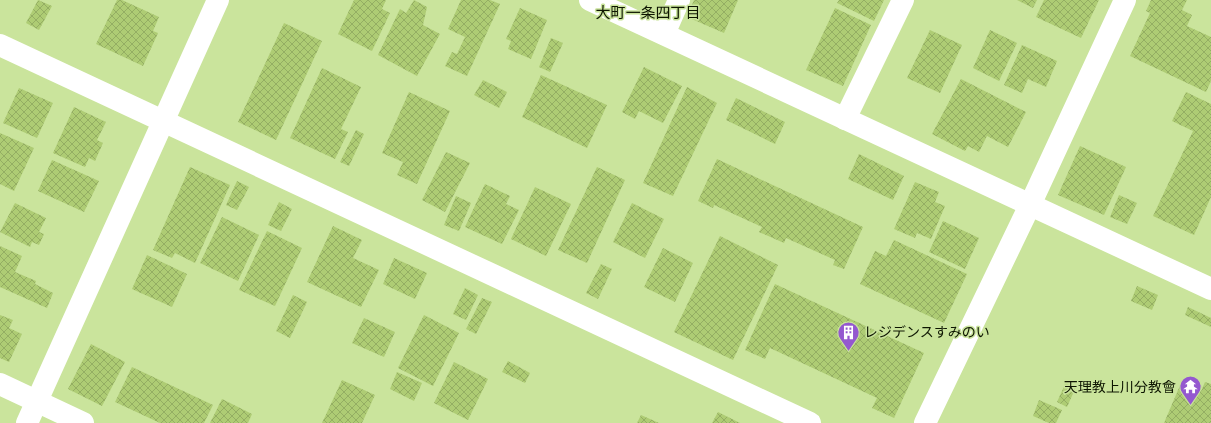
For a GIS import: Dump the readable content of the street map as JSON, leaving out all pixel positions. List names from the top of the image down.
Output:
{
  "districts": ["大町一条四丁目"],
  "places": {
    "building": ["レジデンスすみのい"],
    "temple": ["天理教上川分教會"]
  }
}
